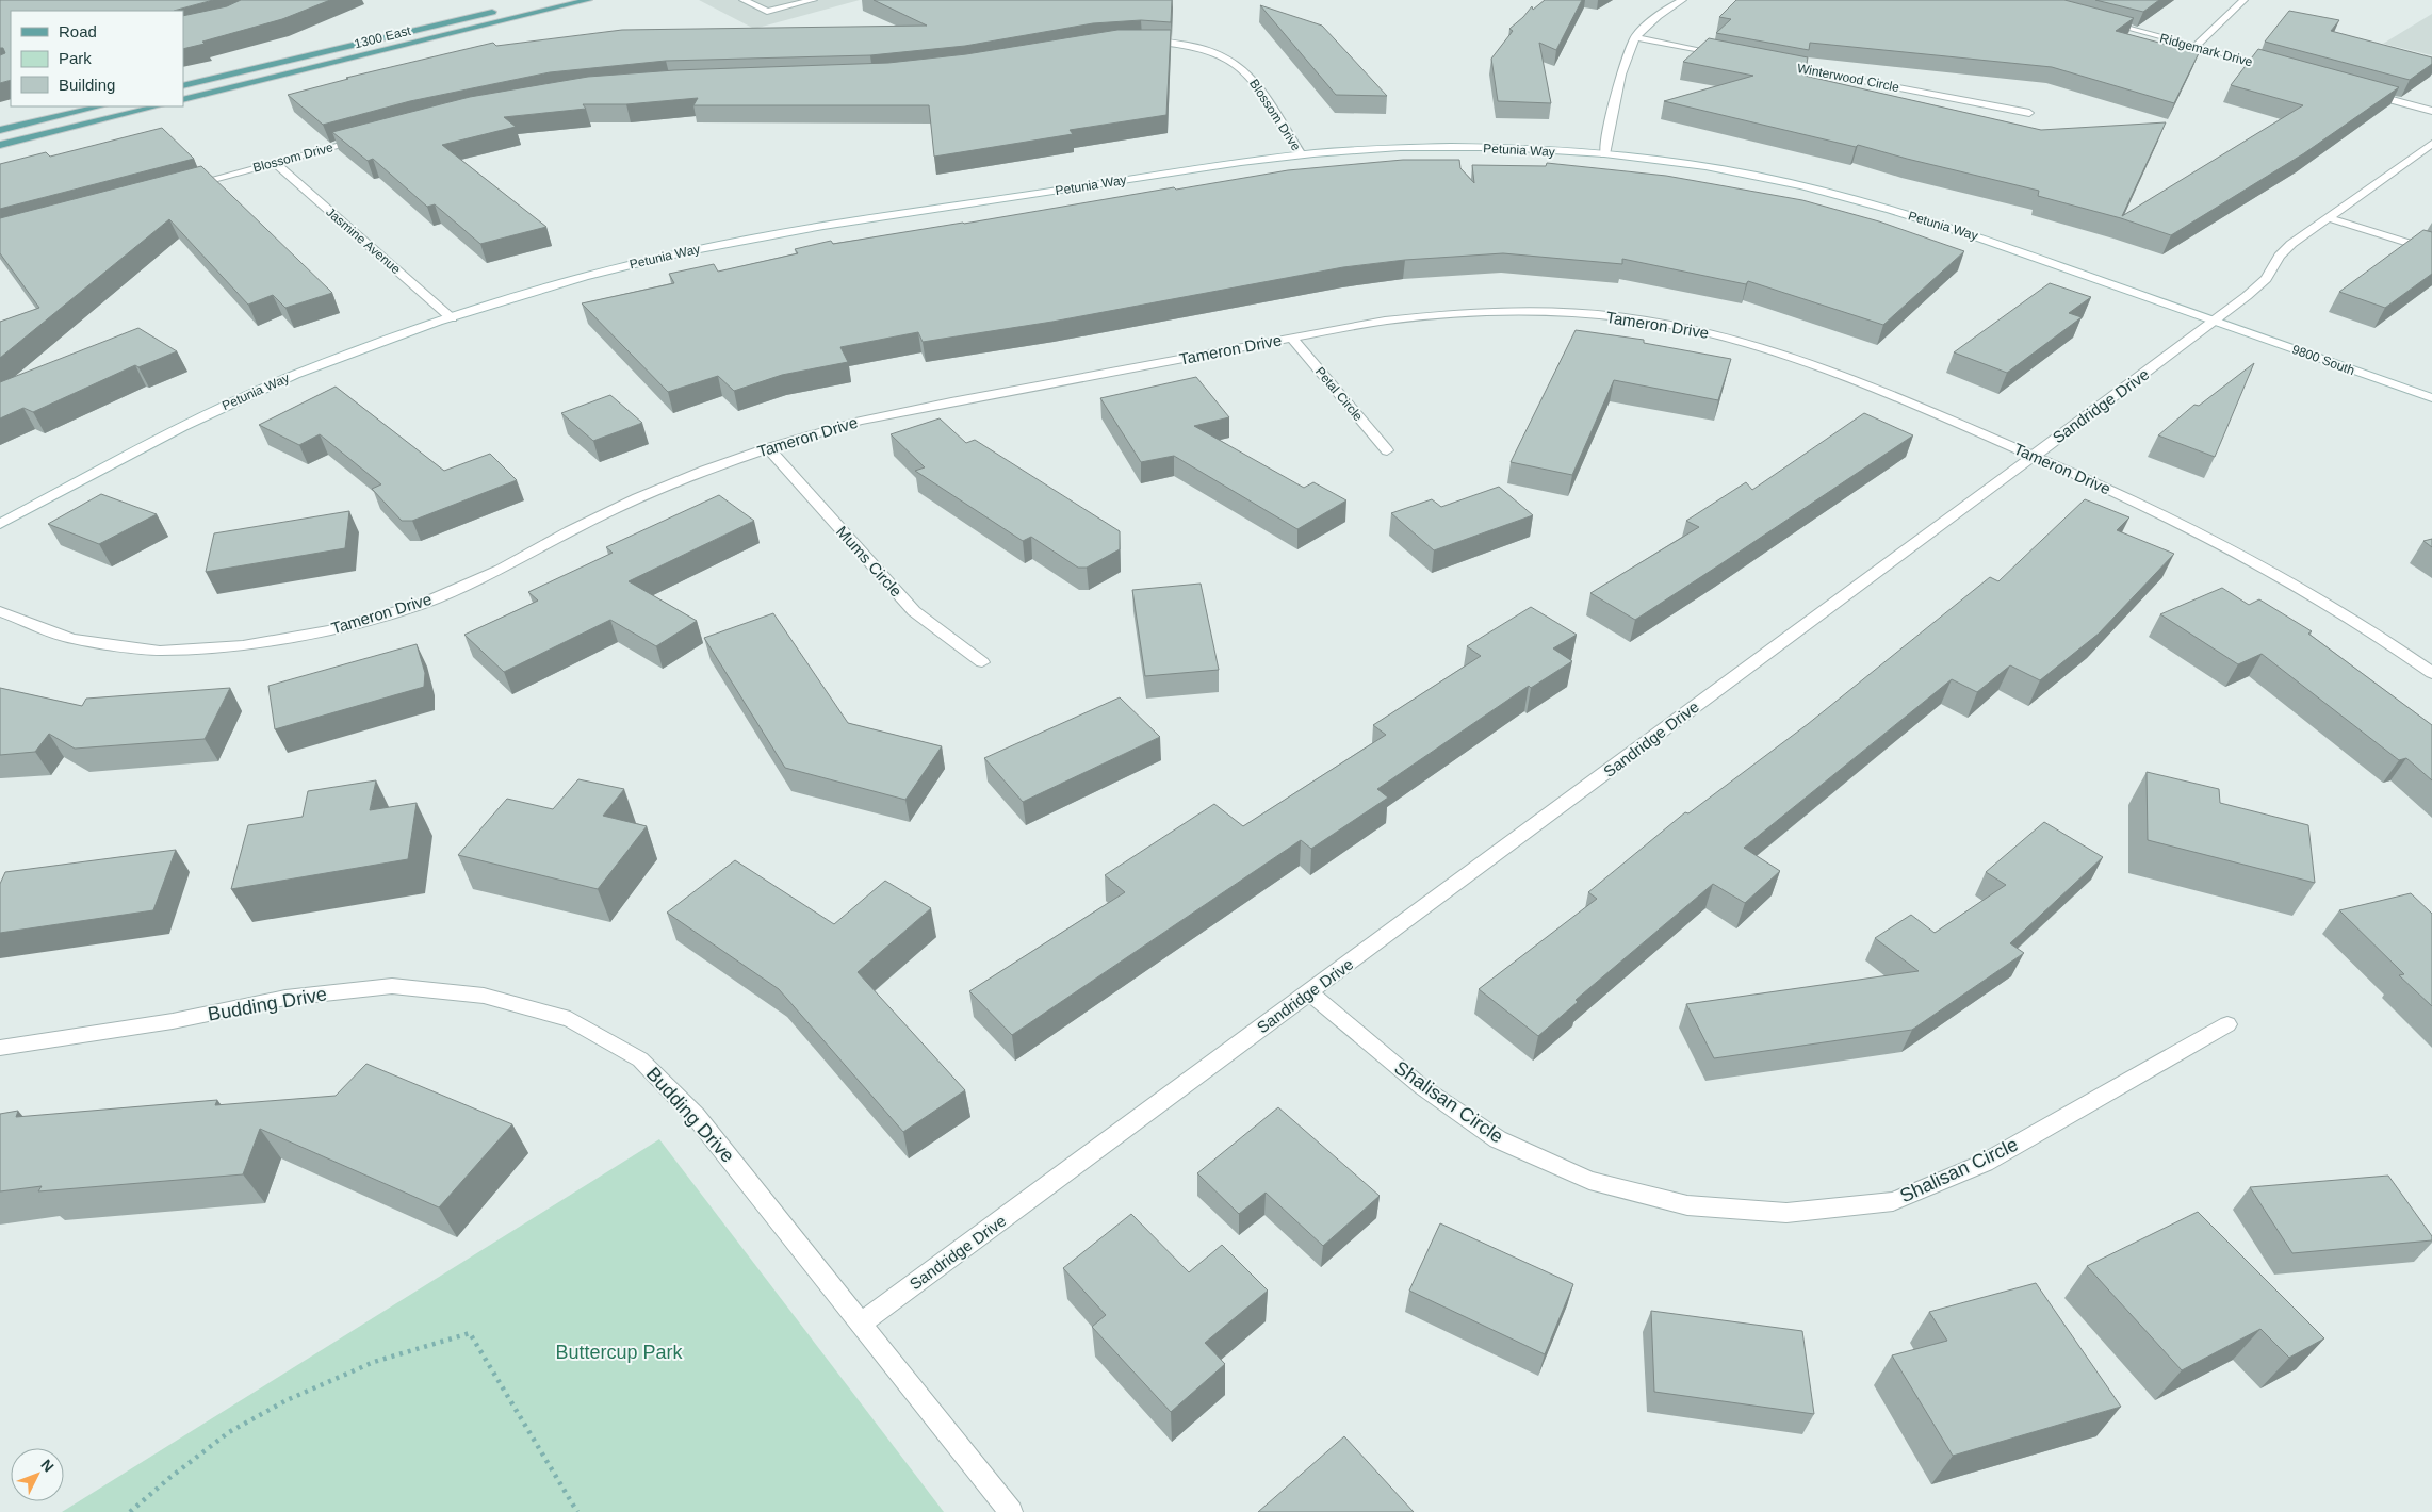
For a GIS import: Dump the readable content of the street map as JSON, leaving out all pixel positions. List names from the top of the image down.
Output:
{
  "streets": {
    "main road": ["1300 East"],
    "street": [
      "Ridgemark Drive",
      "Winterwood Circle",
      "Blossom Drive",
      "Petunia Way",
      "Jasmine Avenue",
      "Tameron Drive",
      "9800 South",
      "Petal Circle",
      "Sandridge Drive",
      "Mums Circle",
      "Budding Drive",
      "Shalisan Circle"
    ]
  },
  "crossings": [
    ["Blossom Drive", "Petunia Way"],
    ["Blossom Drive", "Jasmine Avenue"],
    ["Petunia Way", "Jasmine Avenue"],
    ["Petunia Way", "9800 South"],
    ["Petunia Way", "Sandridge Drive"],
    ["Tameron Drive", "Petal Circle"],
    ["Tameron Drive", "Sandridge Drive"],
    ["Tameron Drive", "Mums Circle"],
    ["9800 South", "Sandridge Drive"],
    ["Sandridge Drive", "Budding Drive"],
    ["Sandridge Drive", "Shalisan Circle"]
  ],
  "parks": ["Buttercup Park"],
  "legend": ["Road", "Park", "Building"],
  "north": "top right"
}
